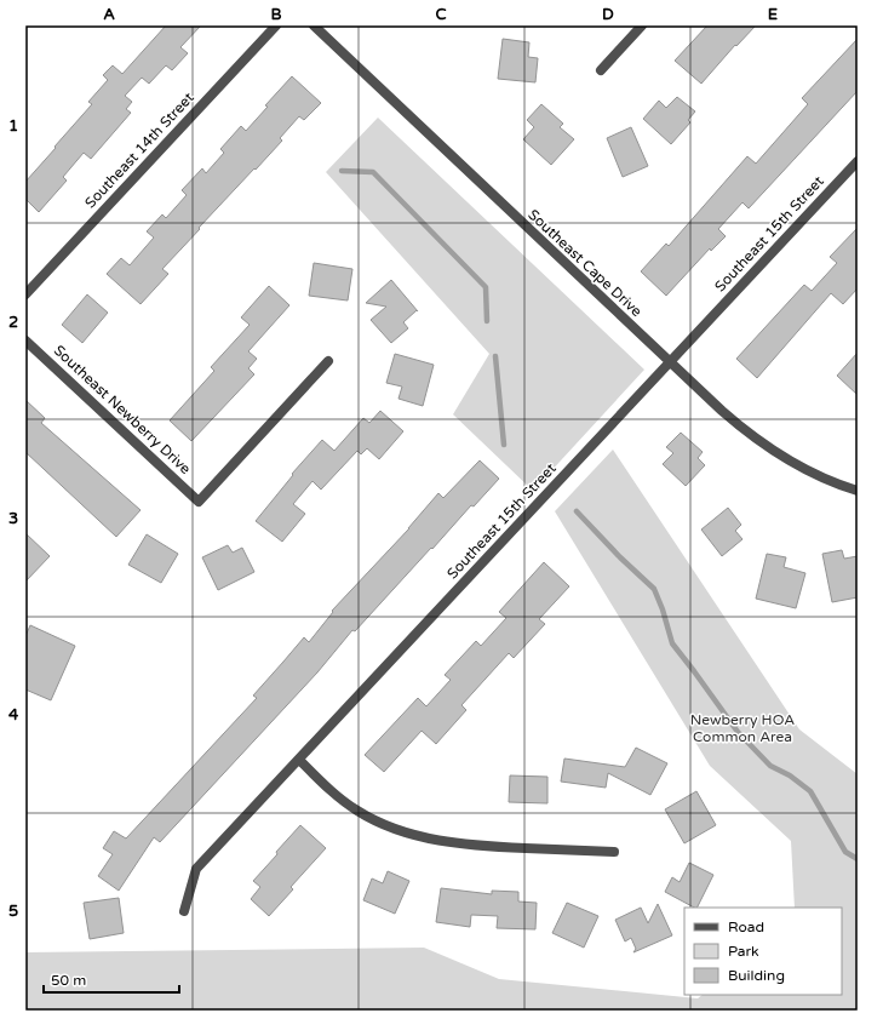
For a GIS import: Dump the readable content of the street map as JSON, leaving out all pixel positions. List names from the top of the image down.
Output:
{
  "streets": {
    "street": [
      "Southeast 14th Street",
      "Southeast 15th Street",
      "Southeast Cape Drive",
      "Southeast Newberry Drive"
    ]
  },
  "crossings": [
    ["Southeast 15th Street", "Southeast Cape Drive"]
  ],
  "parks": ["Newberry HOA Common Area"],
  "legend": ["Road", "Park", "Building"],
  "scale_bar": "50 m",
  "grid": {
    "columns": [
      "A",
      "B",
      "C",
      "D",
      "E"
    ],
    "rows": [
      "1",
      "2",
      "3",
      "4",
      "5"
    ]
  }
}
